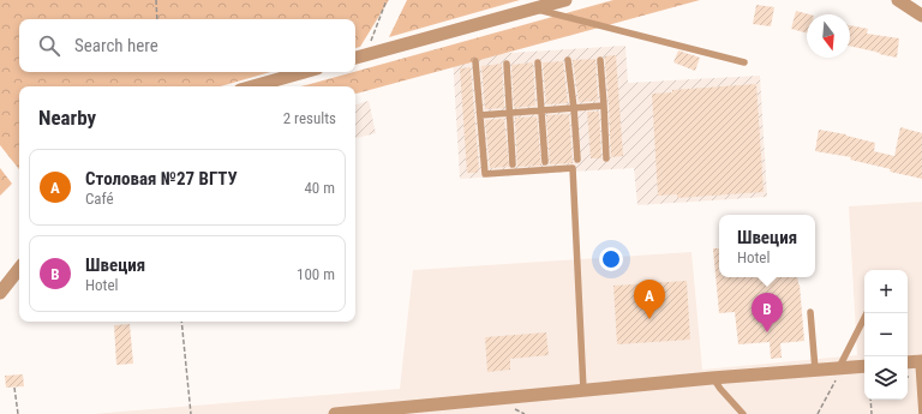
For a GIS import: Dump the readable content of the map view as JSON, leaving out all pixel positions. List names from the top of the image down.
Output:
{
  "north": "bottom",
  "page": {
    "search": "Search here",
    "heading": ["Nearby", "2 results"],
    "list": [
      {
        "mark": "A",
        "name": "Столовая №27 ВГТУ",
        "note": "Café",
        "value": "40 m"
      },
      {
        "mark": "B",
        "name": "Швеция",
        "note": "Hotel",
        "value": "100 m"
      }
    ],
    "popup": ["Швеция", "Hotel"],
    "map_buttons": ["+", "−"],
    "pins": ["A", "B"]
  }
}
